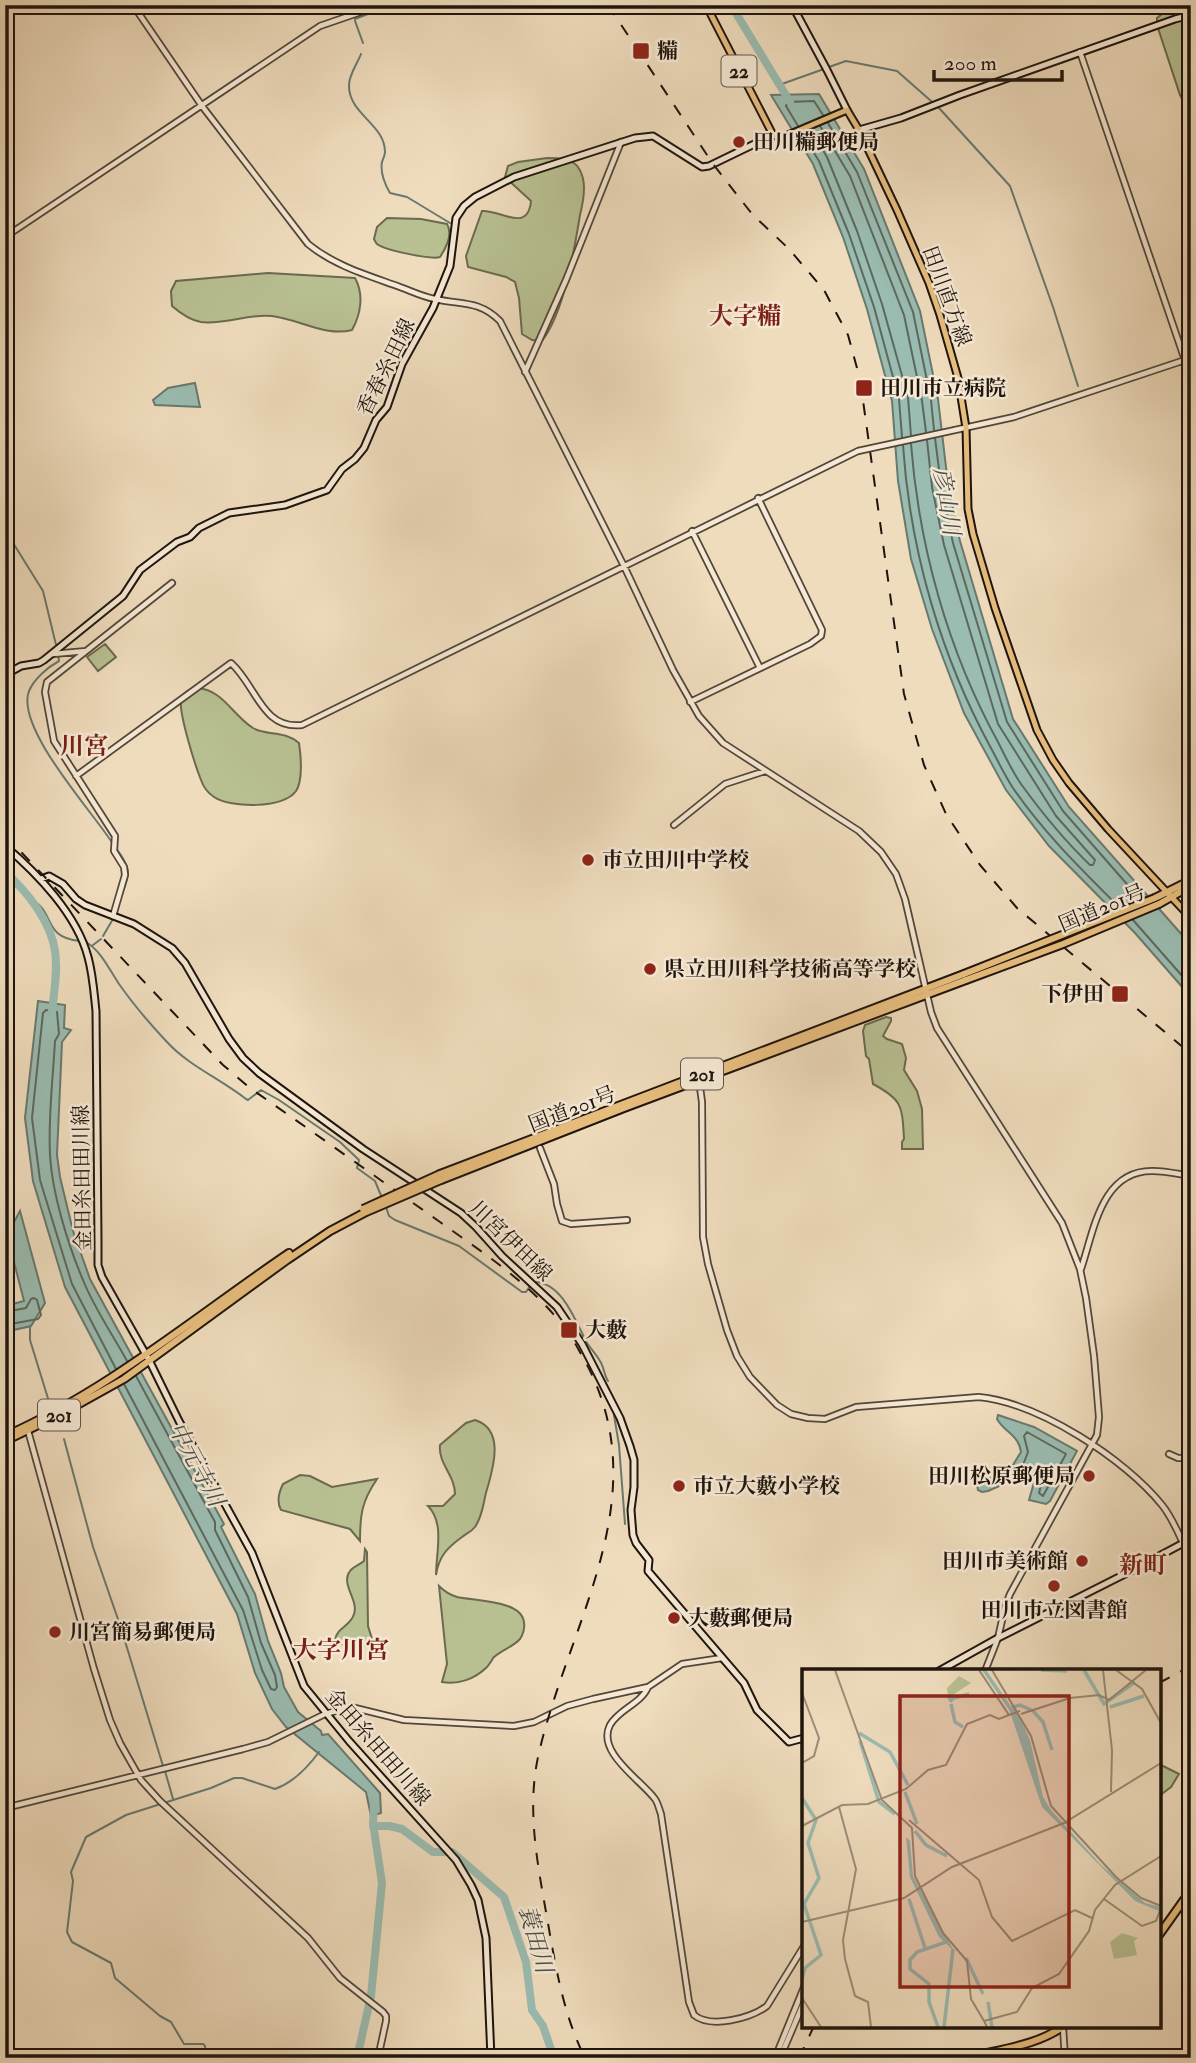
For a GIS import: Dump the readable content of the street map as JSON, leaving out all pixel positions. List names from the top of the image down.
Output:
{
  "streets": {
    "highway": ["国道201号", "201"],
    "main road": [
      "22",
      "田川直方線",
      "香春糸田線",
      "金田糸田田川線",
      "川宮伊田線"
    ]
  },
  "crossings": [
    ["22", "香春糸田線"],
    ["田川直方線", "国道201号"],
    ["国道201号", "金田糸田田川線"],
    ["金田糸田田川線", "川宮伊田線"]
  ],
  "districts": [
    "大字糒",
    "川宮",
    "新町",
    "大字川宮"
  ],
  "water": ["彦山川", "中元寺川", "蓑田川"],
  "places": {
    "transit": [
      "糒",
      "田川市立病院",
      "下伊田",
      "大藪"
    ],
    "other": [
      "田川糒郵便局",
      "市立田川中学校",
      "県立田川科学技術高等学校",
      "田川松原郵便局",
      "市立大藪小学校",
      "田川市美術館",
      "田川市立図書館",
      "大藪郵便局",
      "川宮簡易郵便局"
    ]
  },
  "scale_bar": "200 m"
}
